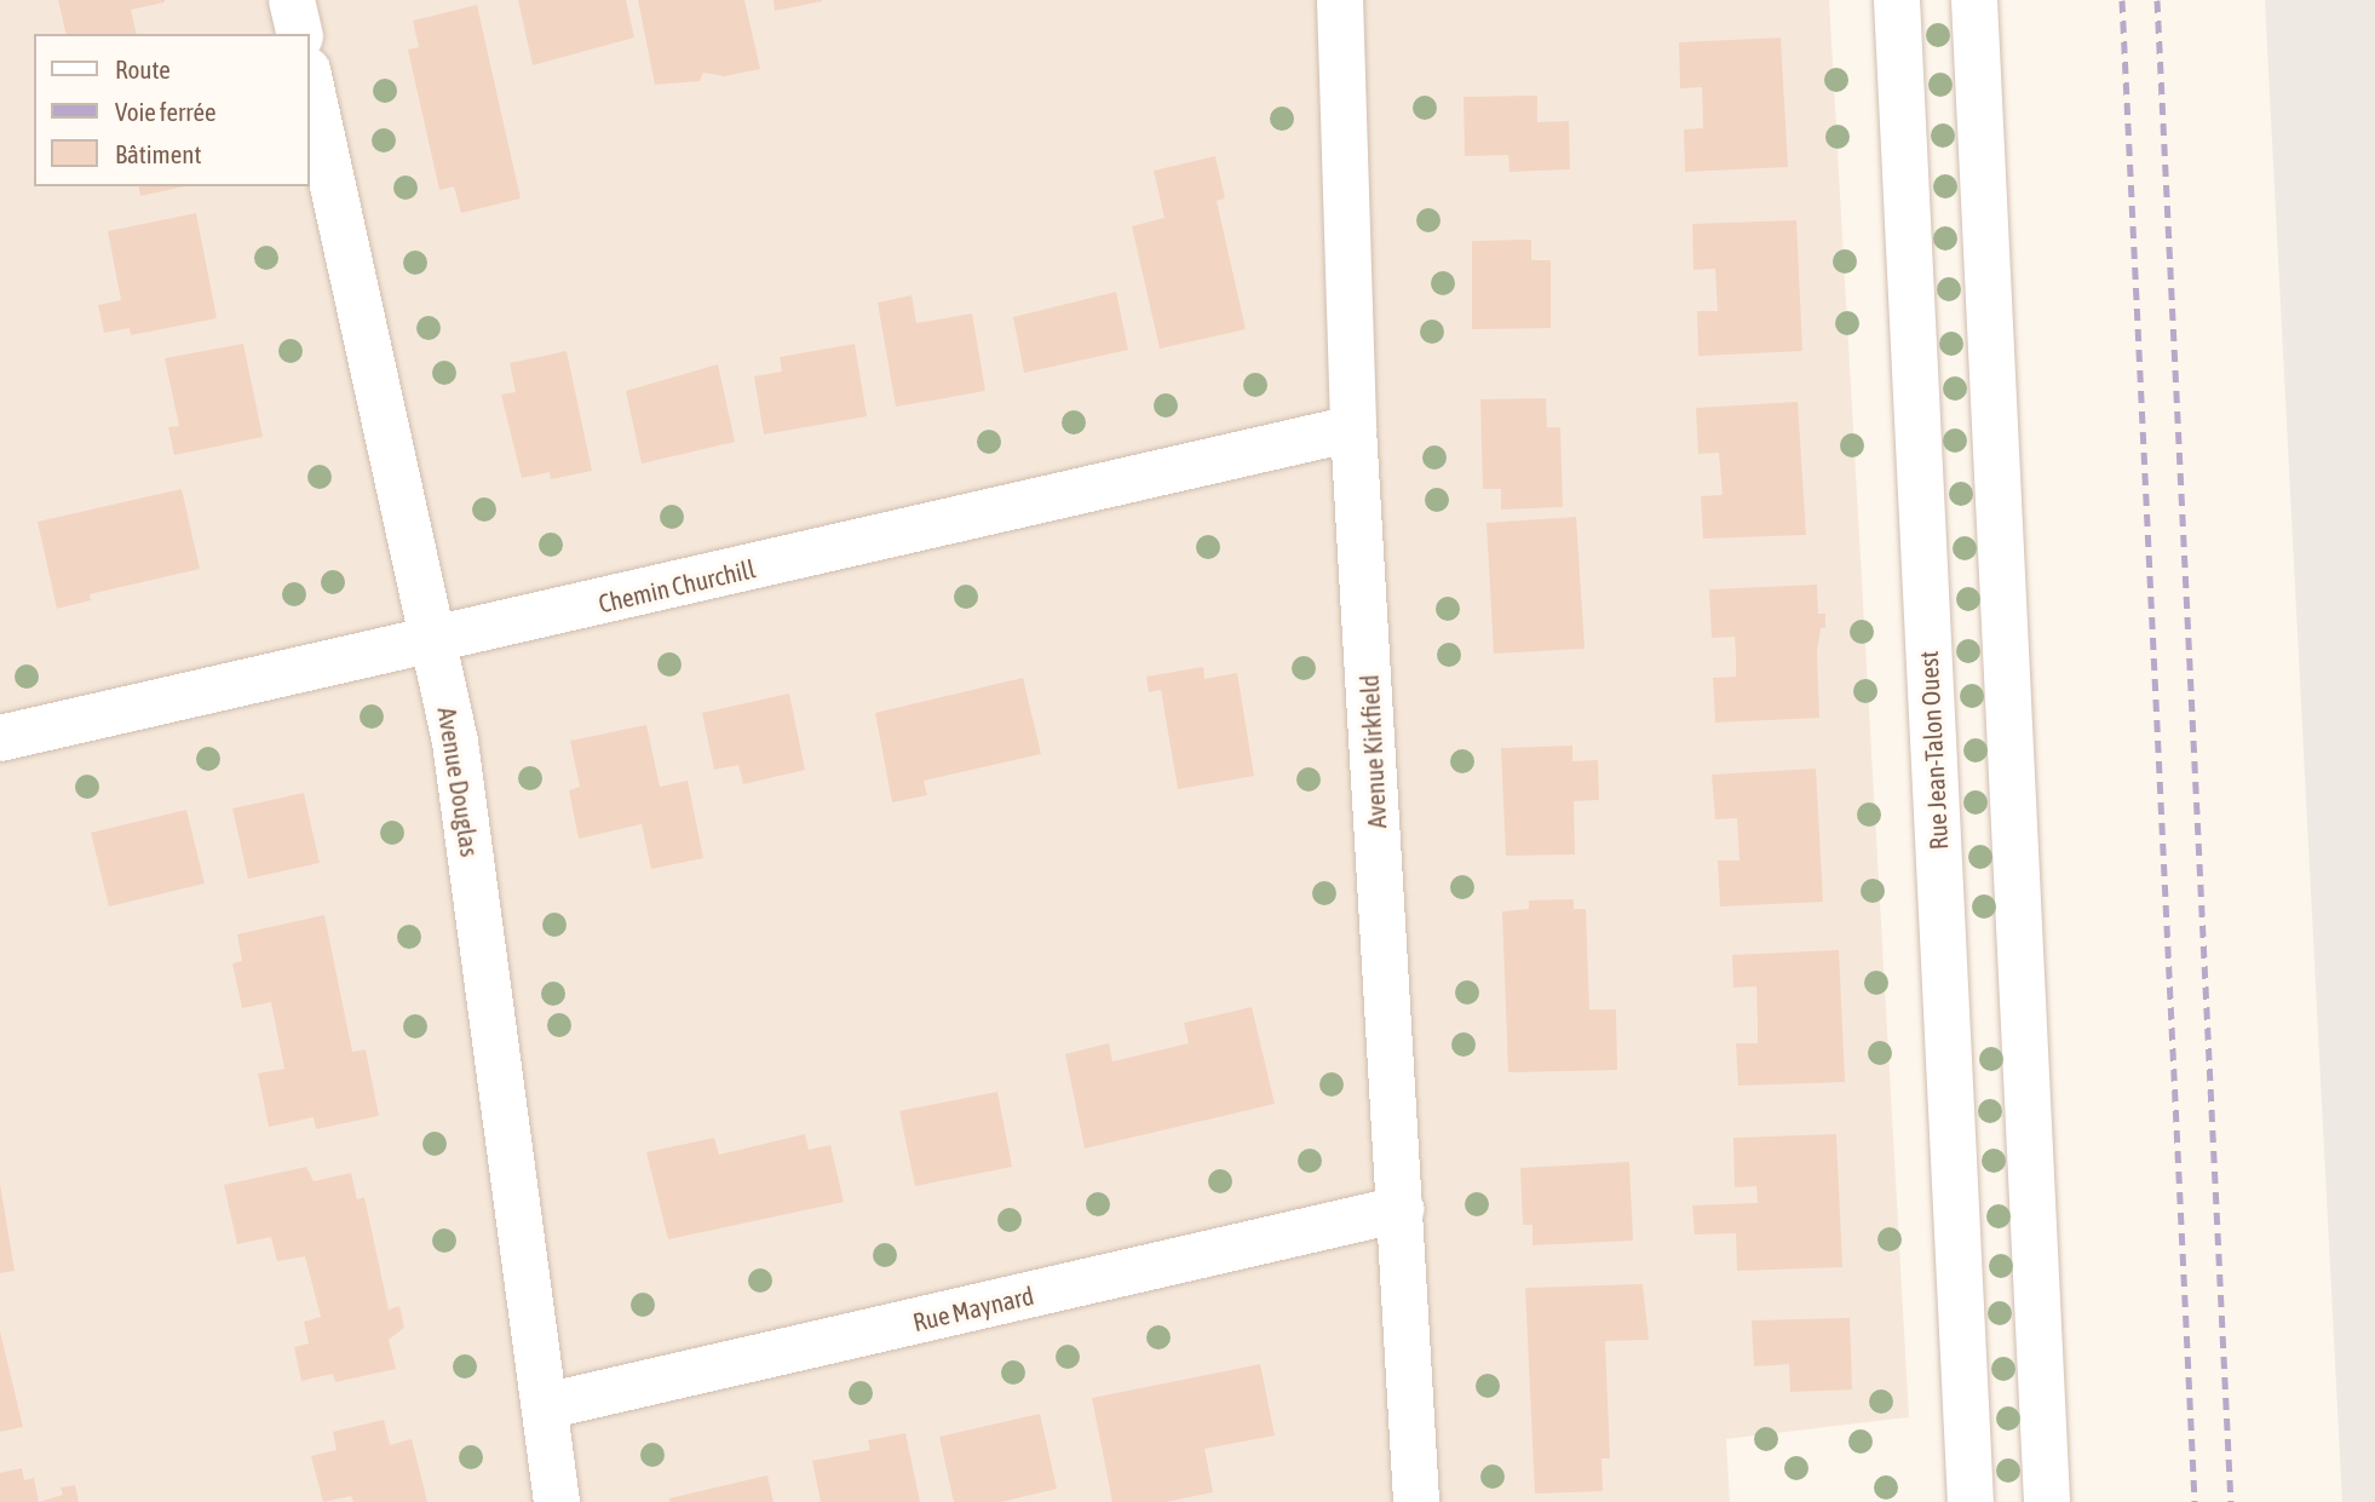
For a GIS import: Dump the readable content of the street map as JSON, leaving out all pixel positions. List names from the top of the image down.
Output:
{
  "streets": {
    "street": [
      "Chemin Churchill",
      "Rue Jean-Talon Ouest",
      "Avenue Kirkfield",
      "Avenue Douglas",
      "Rue Maynard"
    ]
  },
  "crossings": [
    ["Chemin Churchill", "Avenue Kirkfield"],
    ["Chemin Churchill", "Avenue Douglas"],
    ["Avenue Kirkfield", "Rue Maynard"],
    ["Avenue Douglas", "Rue Maynard"]
  ],
  "legend": ["Route", "Voie ferrée", "Bâtiment"]
}
